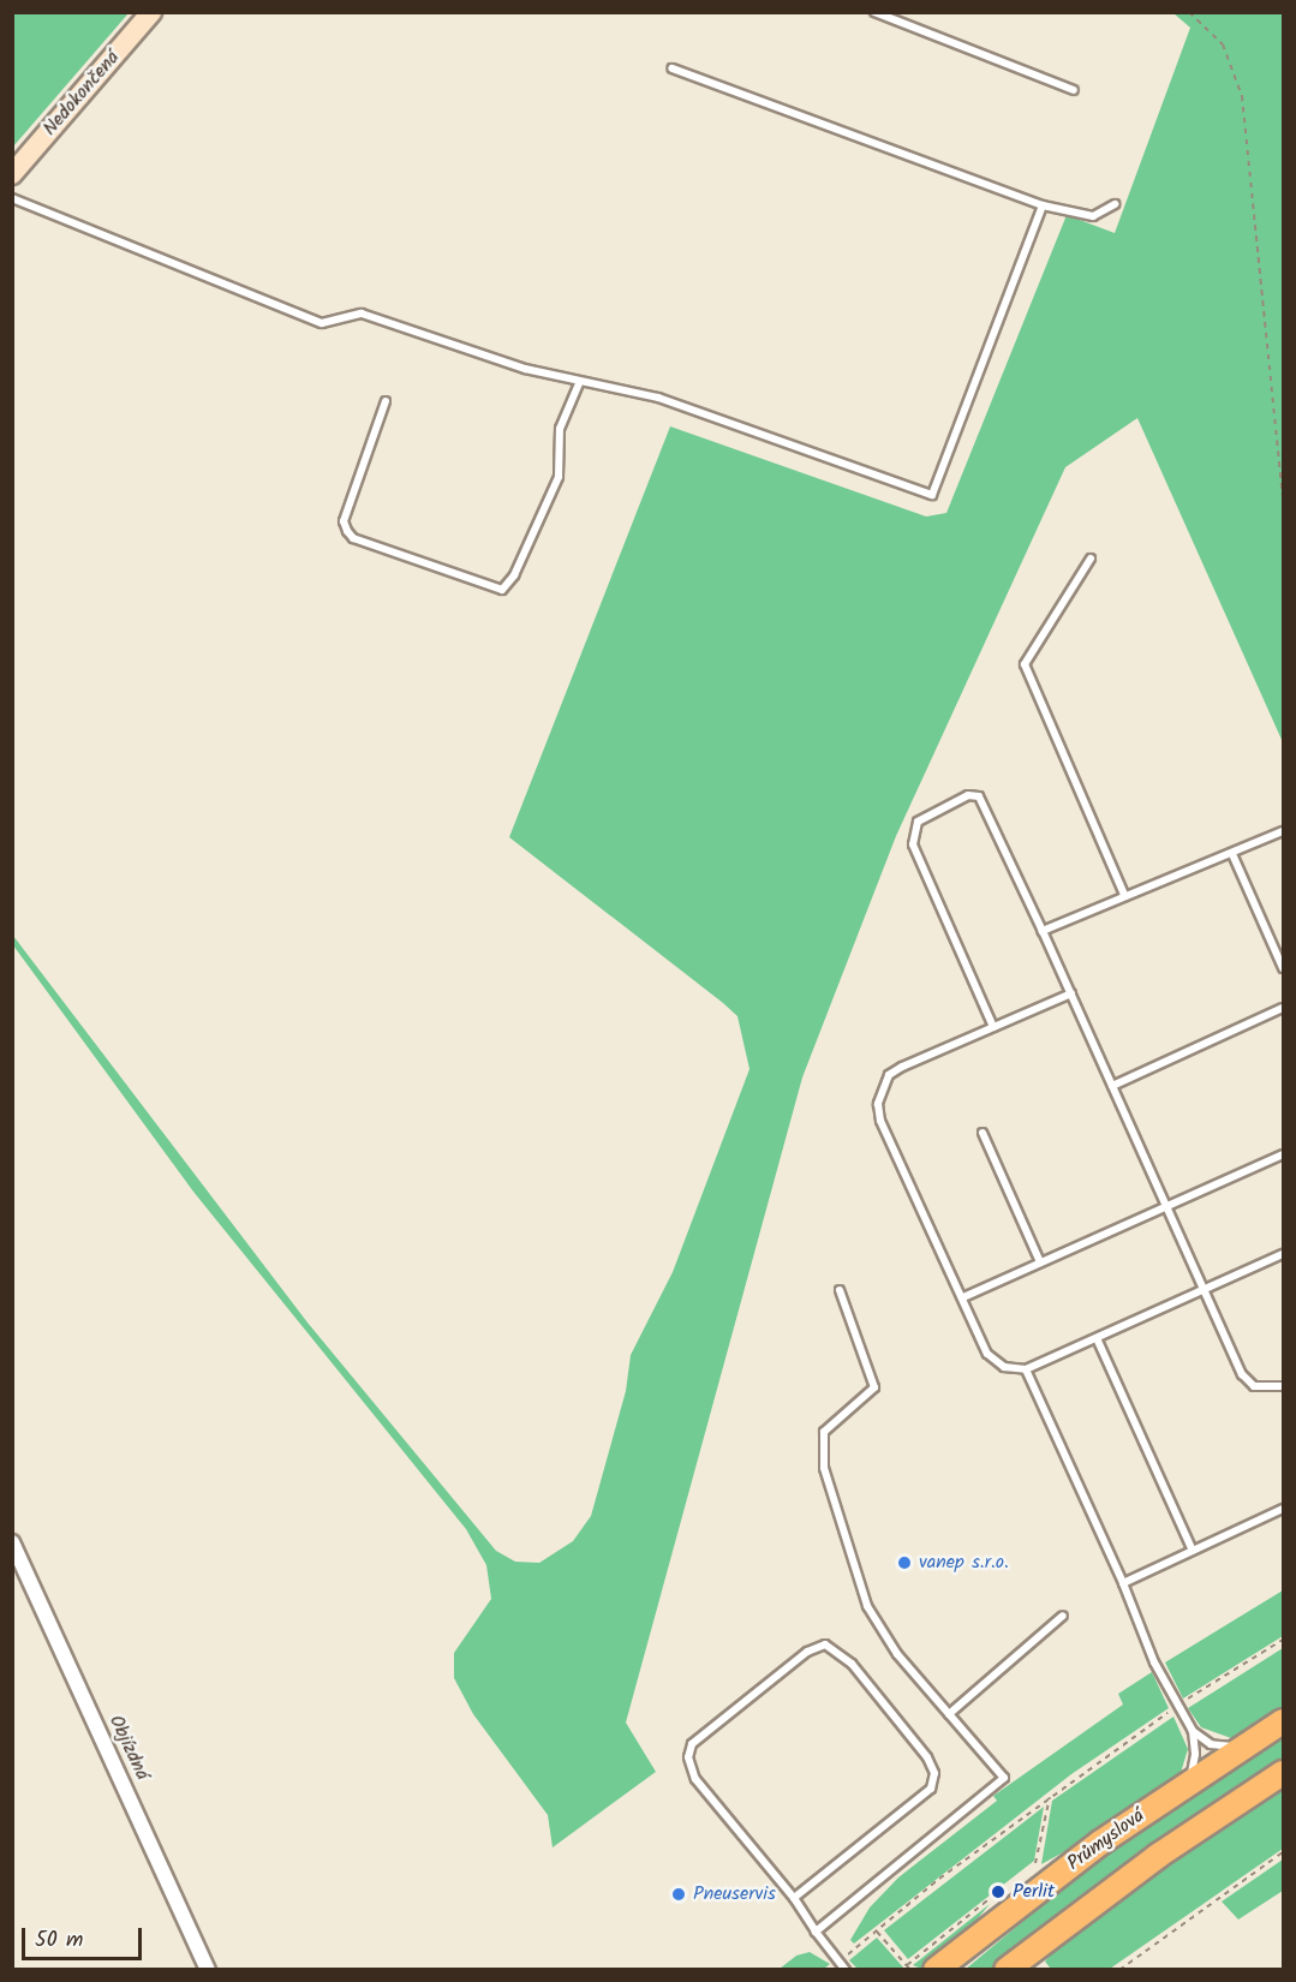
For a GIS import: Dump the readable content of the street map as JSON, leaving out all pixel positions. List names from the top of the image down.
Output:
{
  "streets": {
    "main road": ["Průmyslová"],
    "street": ["Nedokončená", "Objízdná"]
  },
  "places": ["vanep s.r.o.", "Perlit", "Pneuservis"],
  "scale_bar": "50 m"
}
